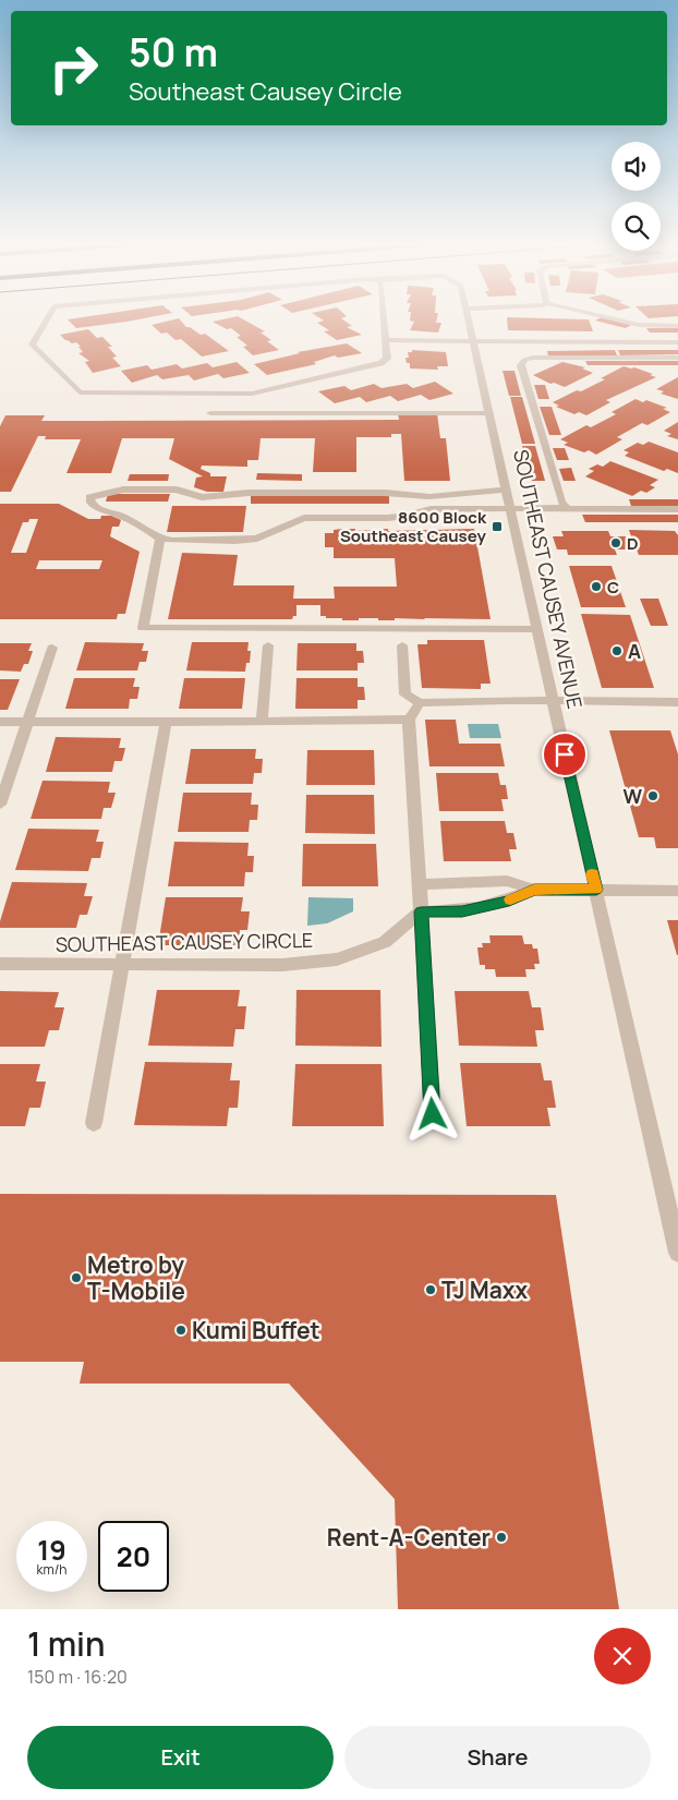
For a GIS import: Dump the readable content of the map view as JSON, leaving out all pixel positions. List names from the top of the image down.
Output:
{
  "streets": {
    "street": ["SOUTHEAST CAUSEY AVENUE", "SOUTHEAST CAUSEY CIRCLE"]
  },
  "places": {
    "transit": ["8600 Block Southeast Causey"],
    "other": [
      "D",
      "C",
      "A",
      "W",
      "Metro by T-Mobile",
      "TJ Maxx",
      "Kumi Buffet",
      "Rent-A-Center"
    ]
  },
  "page": {
    "turn": ["50 m", "Southeast Causey Circle"],
    "speed": "19 km/h",
    "limit": "20",
    "heading": ["1 min", "150 m · 16:20"],
    "buttons": ["Exit", "Share"]
  }
}
